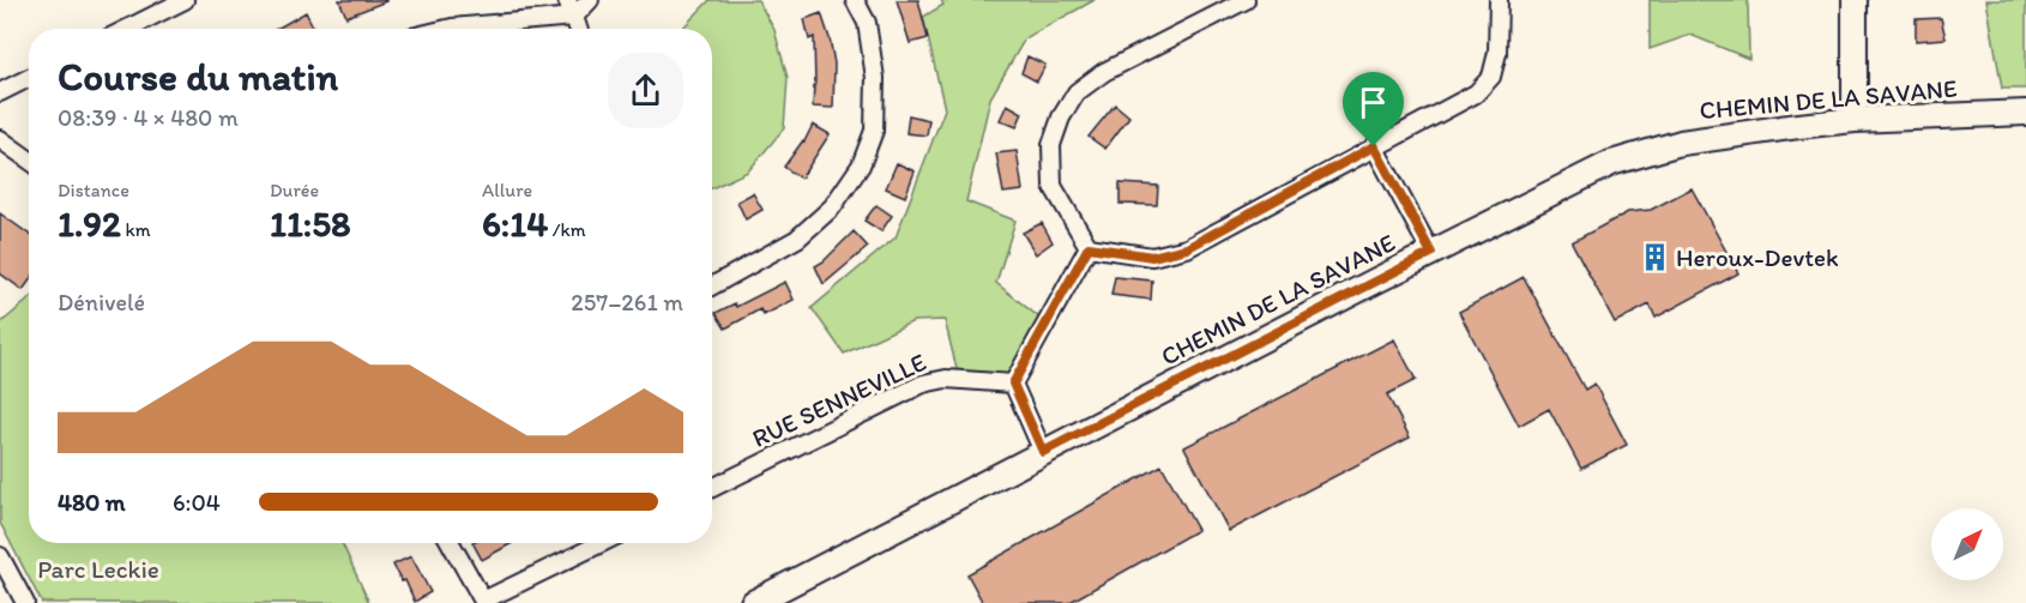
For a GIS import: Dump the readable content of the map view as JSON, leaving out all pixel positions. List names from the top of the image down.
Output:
{
  "streets": {
    "street": ["CHEMIN DE LA SAVANE", "RUE SENNEVILLE"]
  },
  "parks": ["Parc Leckie"],
  "places": {
    "building": ["Heroux-Devtek"]
  },
  "north": "top right",
  "page": {
    "heading": ["Course du matin", "08:39 · 4 × 480 m"],
    "stats": [
      ["Distance", "1.92 km"],
      ["Durée", "11:58"],
      ["Allure", "6:14 /km"]
    ],
    "chart": ["Dénivelé", "257–261 m"],
    "list": [
      {
        "name": "480 m",
        "note": "6:04"
      }
    ]
  }
}
